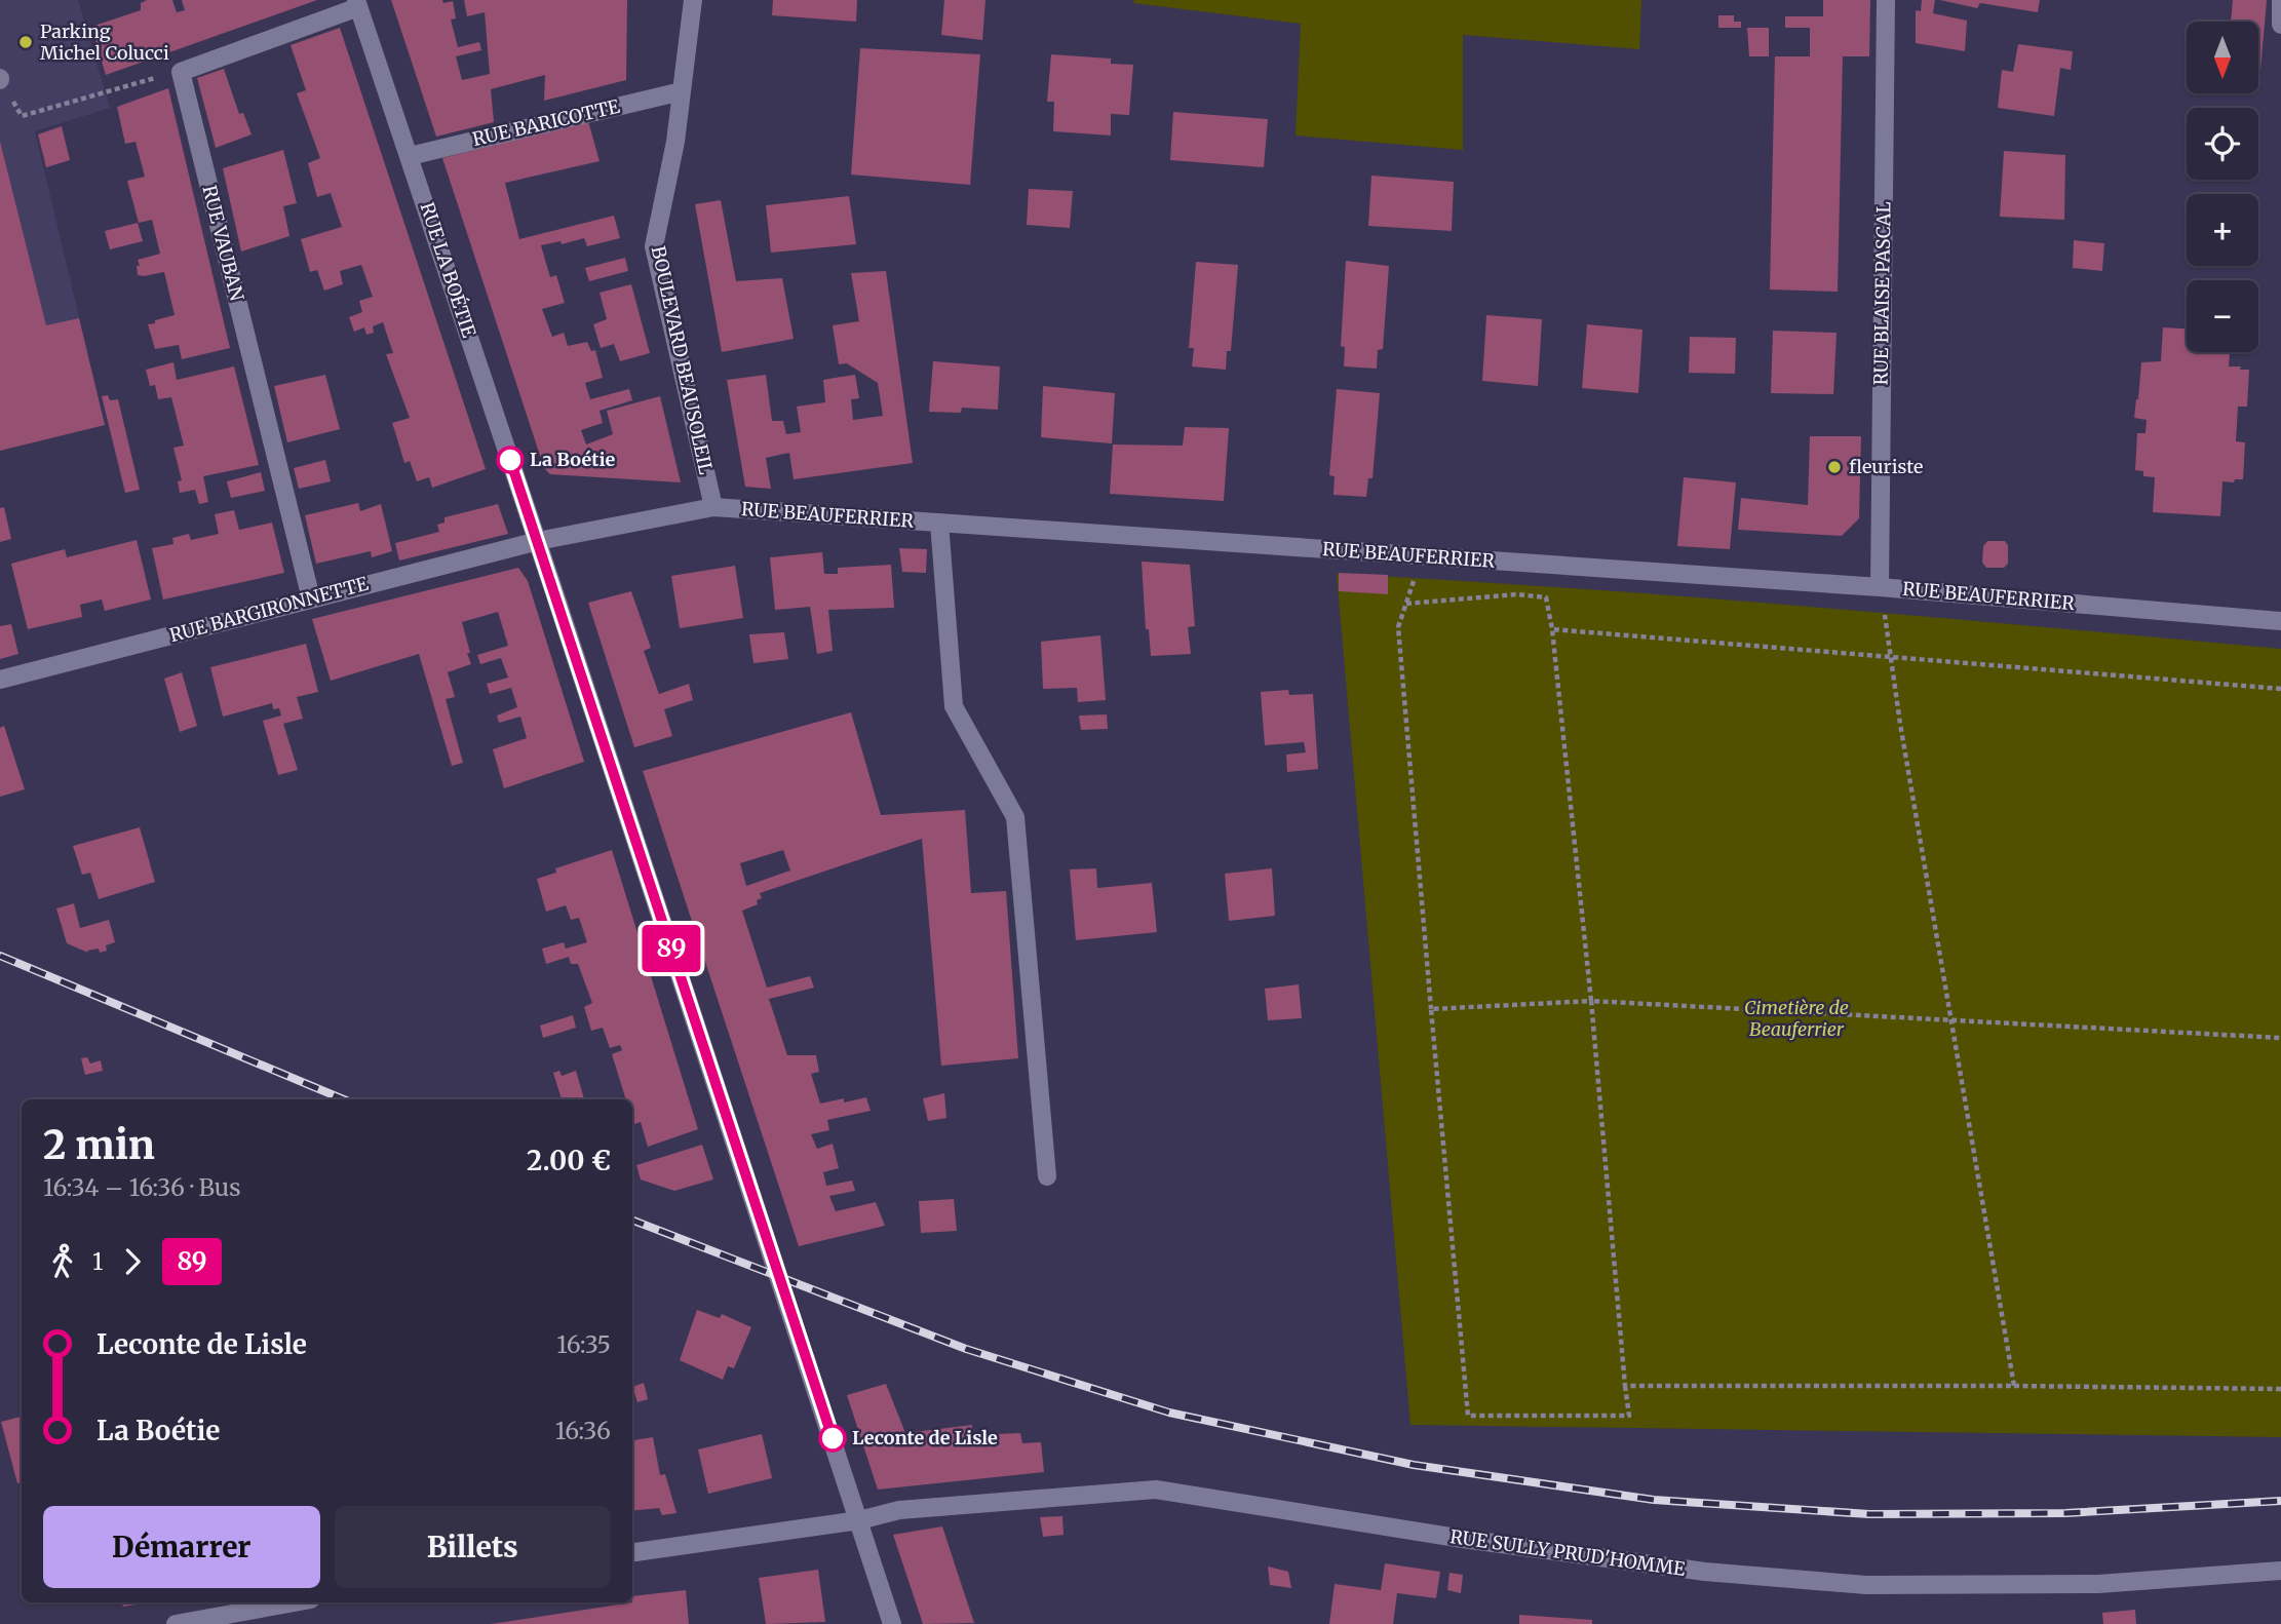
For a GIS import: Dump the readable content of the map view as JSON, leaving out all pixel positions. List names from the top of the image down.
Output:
{
  "streets": {
    "street": [
      "RUE BARICOTTE",
      "RUE VAUBAN",
      "RUE LA BOÉTIE",
      "RUE BLAISE PASCAL",
      "BOULEVARD BEAUSOLEIL",
      "RUE BEAUFERRIER",
      "RUE BARGIRONNETTE",
      "RUE SULLY PRUD'HOMME"
    ]
  },
  "crossings": [
    ["RUE BARICOTTE", "RUE LA BOÉTIE"],
    ["RUE BARICOTTE", "BOULEVARD BEAUSOLEIL"],
    ["RUE VAUBAN", "RUE BARGIRONNETTE"],
    ["RUE LA BOÉTIE", "RUE BEAUFERRIER"],
    ["RUE LA BOÉTIE", "RUE BARGIRONNETTE"],
    ["RUE LA BOÉTIE", "RUE SULLY PRUD'HOMME"],
    ["RUE BLAISE PASCAL", "RUE BEAUFERRIER"],
    ["BOULEVARD BEAUSOLEIL", "RUE BEAUFERRIER"],
    ["RUE BEAUFERRIER", "RUE BARGIRONNETTE"]
  ],
  "parks": ["Cimetière de Beauferrier"],
  "places": [
    "Parking Michel Colucci",
    "La Boétie",
    "fleuriste",
    "Leconte de Lisle"
  ],
  "lines": ["bus line 89"],
  "north": "bottom",
  "page": {
    "on_map": "89",
    "map_buttons": ["+", "−"],
    "heading": ["2 min", "16:34 – 16:36 · Bus", "2.00 €"],
    "legs": ["1", "89"],
    "list": [
      {
        "name": "Leconte de Lisle",
        "value": "16:35"
      },
      {
        "name": "La Boétie",
        "value": "16:36"
      }
    ],
    "buttons": ["Démarrer", "Billets"]
  }
}
